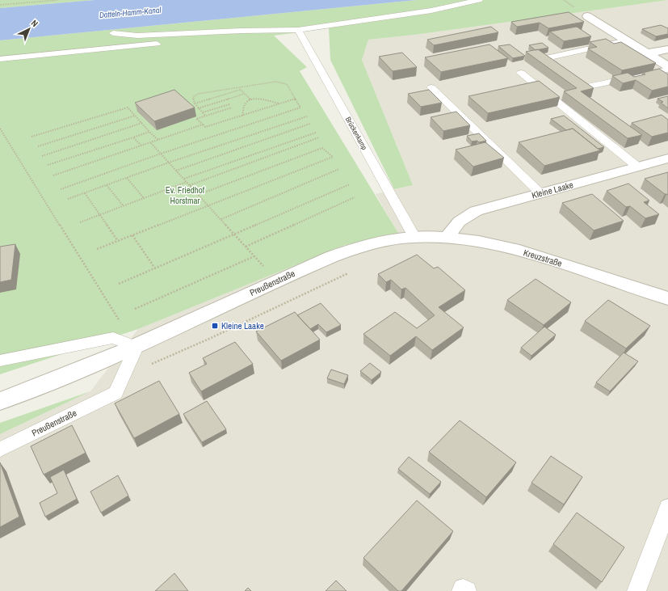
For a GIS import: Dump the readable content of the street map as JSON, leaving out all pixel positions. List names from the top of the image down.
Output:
{
  "streets": {
    "street": ["Kleine Laake", "Kreuzstraße", "Preußenstraße"],
    "lane": ["Brückenkamp"]
  },
  "crossings": [
    ["Brückenkamp", "Kreuzstraße"],
    ["Brückenkamp", "Preußenstraße"],
    ["Kleine Laake", "Kreuzstraße"],
    ["Kreuzstraße", "Preußenstraße"]
  ],
  "water": ["Datteln-Hamm-Kanal"],
  "parks": ["Ev. Friedhof Horstmar"],
  "places": {
    "transit": ["Kleine Laake"]
  },
  "north": "top right"
}
